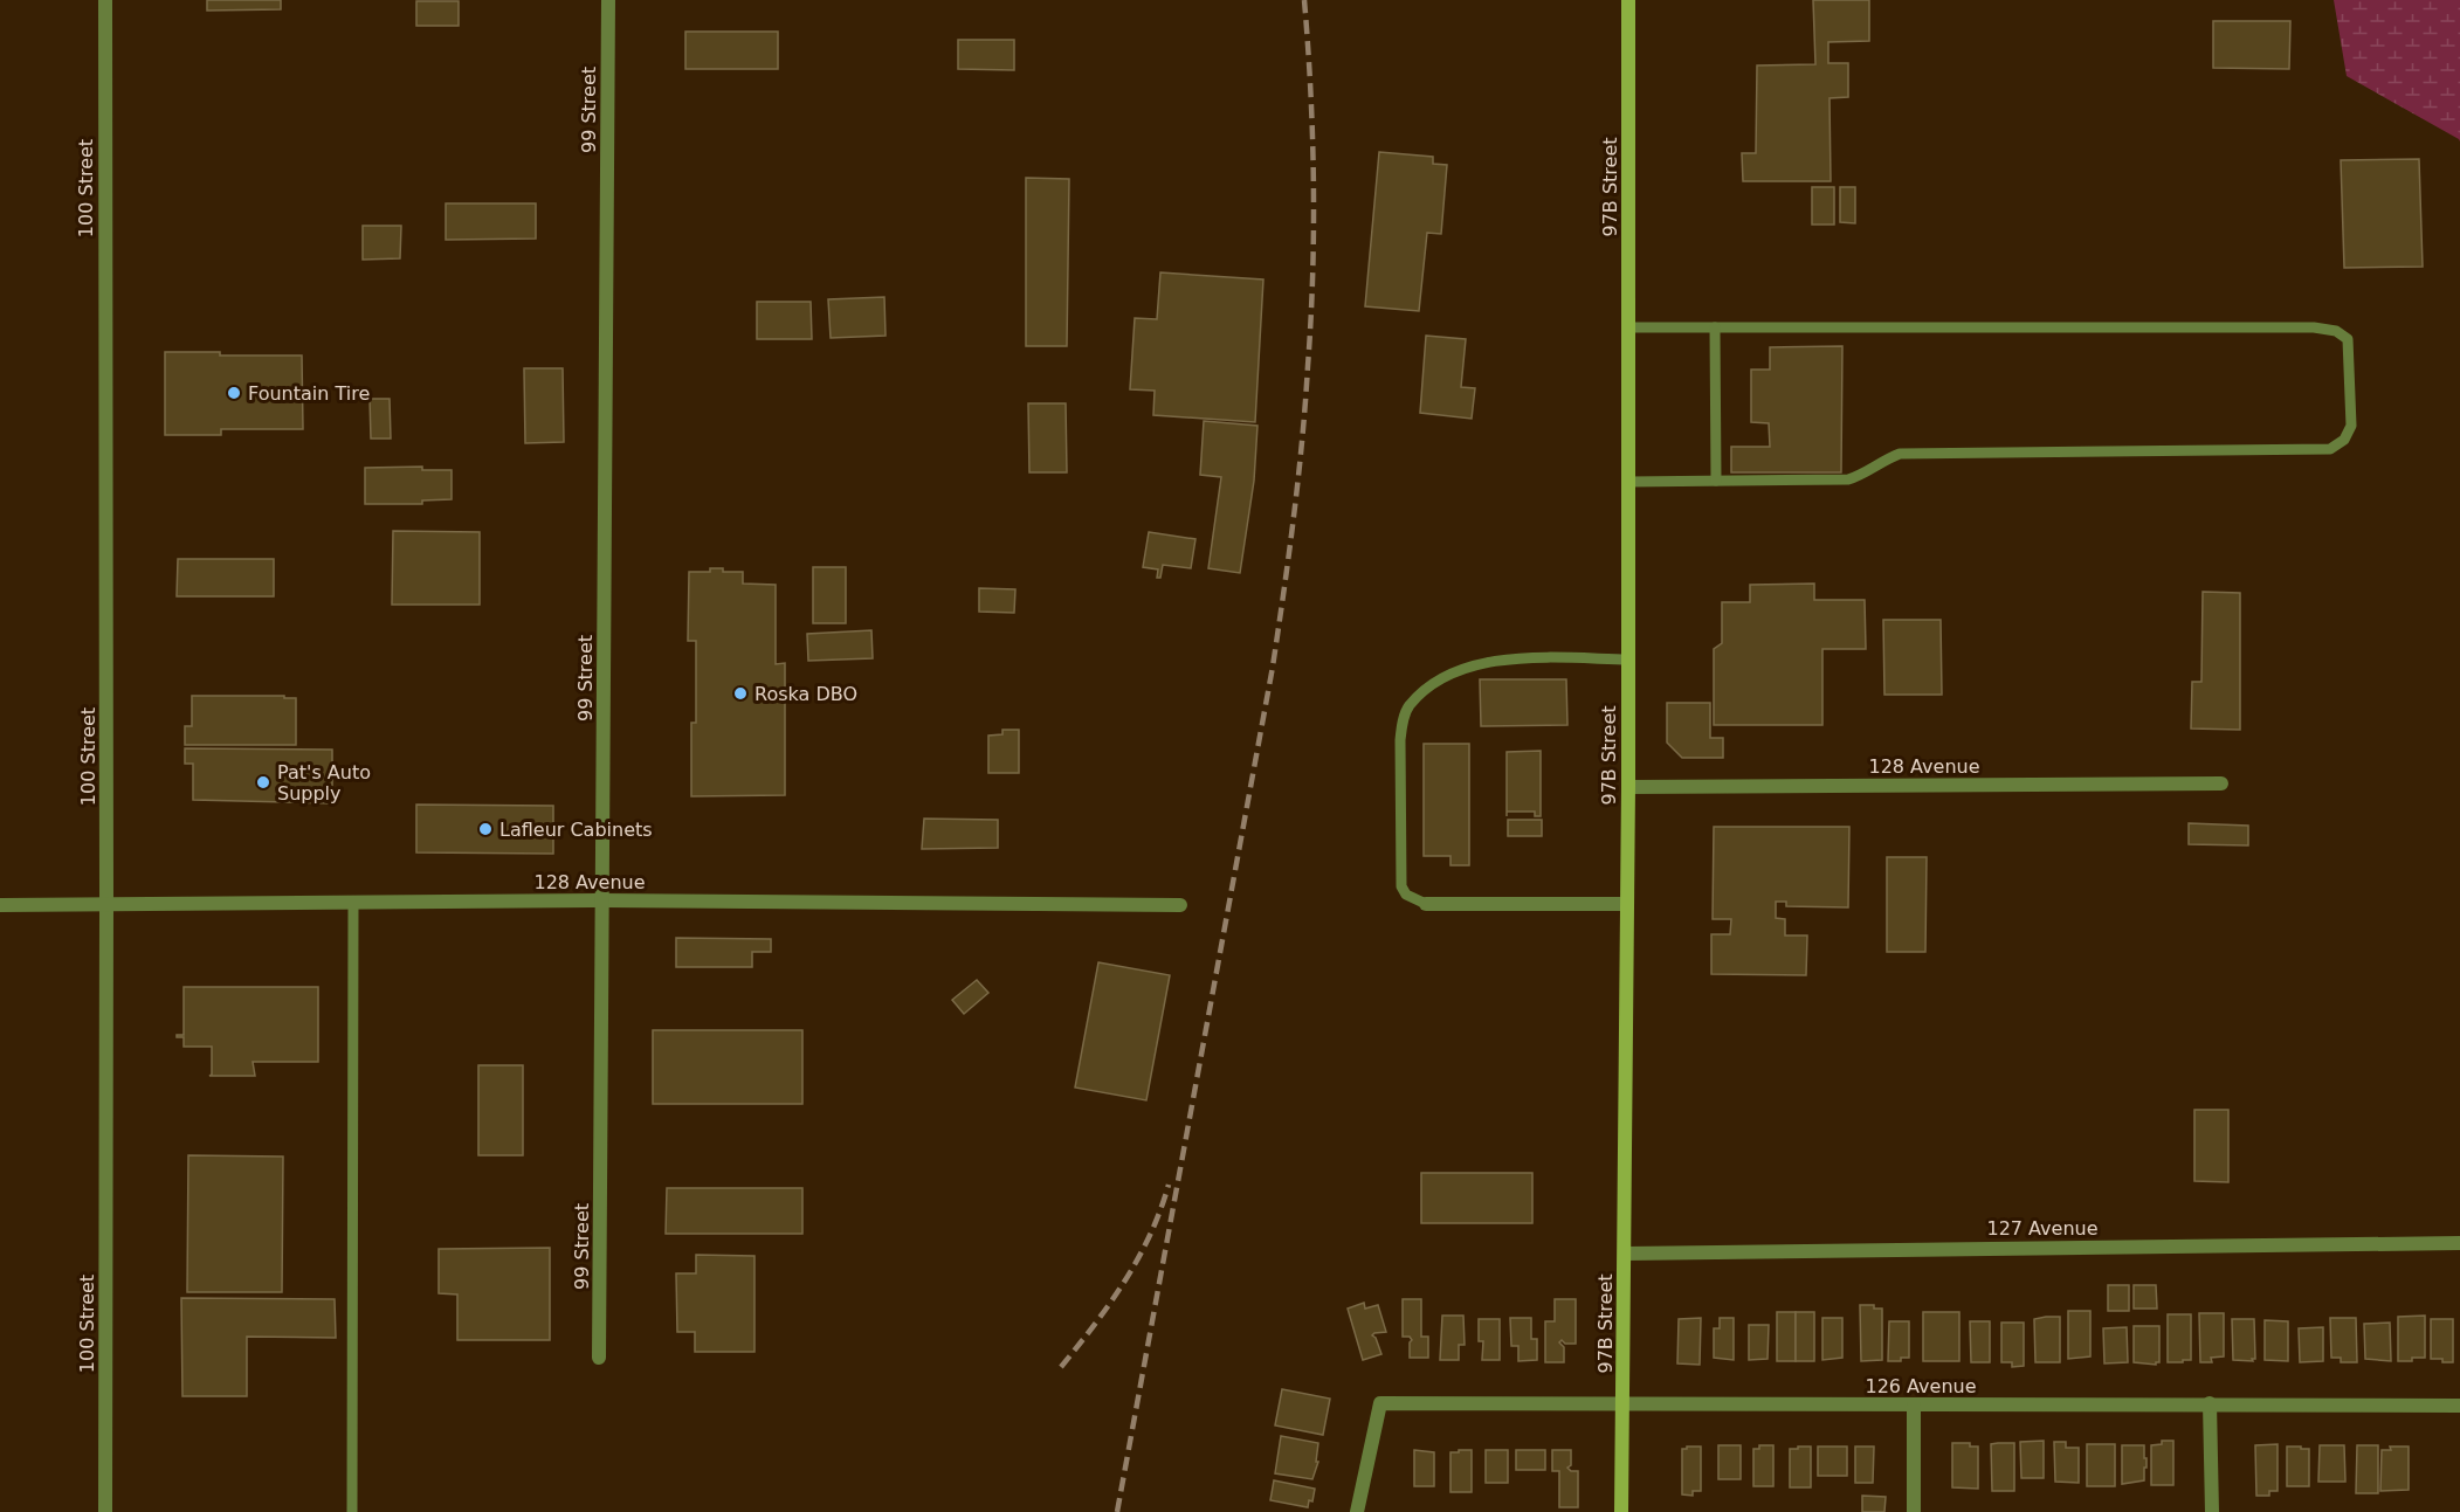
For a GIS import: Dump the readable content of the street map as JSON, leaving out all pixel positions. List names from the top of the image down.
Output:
{
  "streets": {
    "street": [
      "99 Street",
      "97B Street",
      "100 Street",
      "128 Avenue",
      "127 Avenue",
      "126 Avenue"
    ]
  },
  "crossings": [
    ["99 Street", "128 Avenue"],
    ["97B Street", "128 Avenue"],
    ["97B Street", "127 Avenue"],
    ["97B Street", "126 Avenue"],
    ["100 Street", "128 Avenue"]
  ],
  "places": [
    "Fountain Tire",
    "Roska DBO",
    "Pat's Auto Supply",
    "Lafleur Cabinets"
  ]
}
